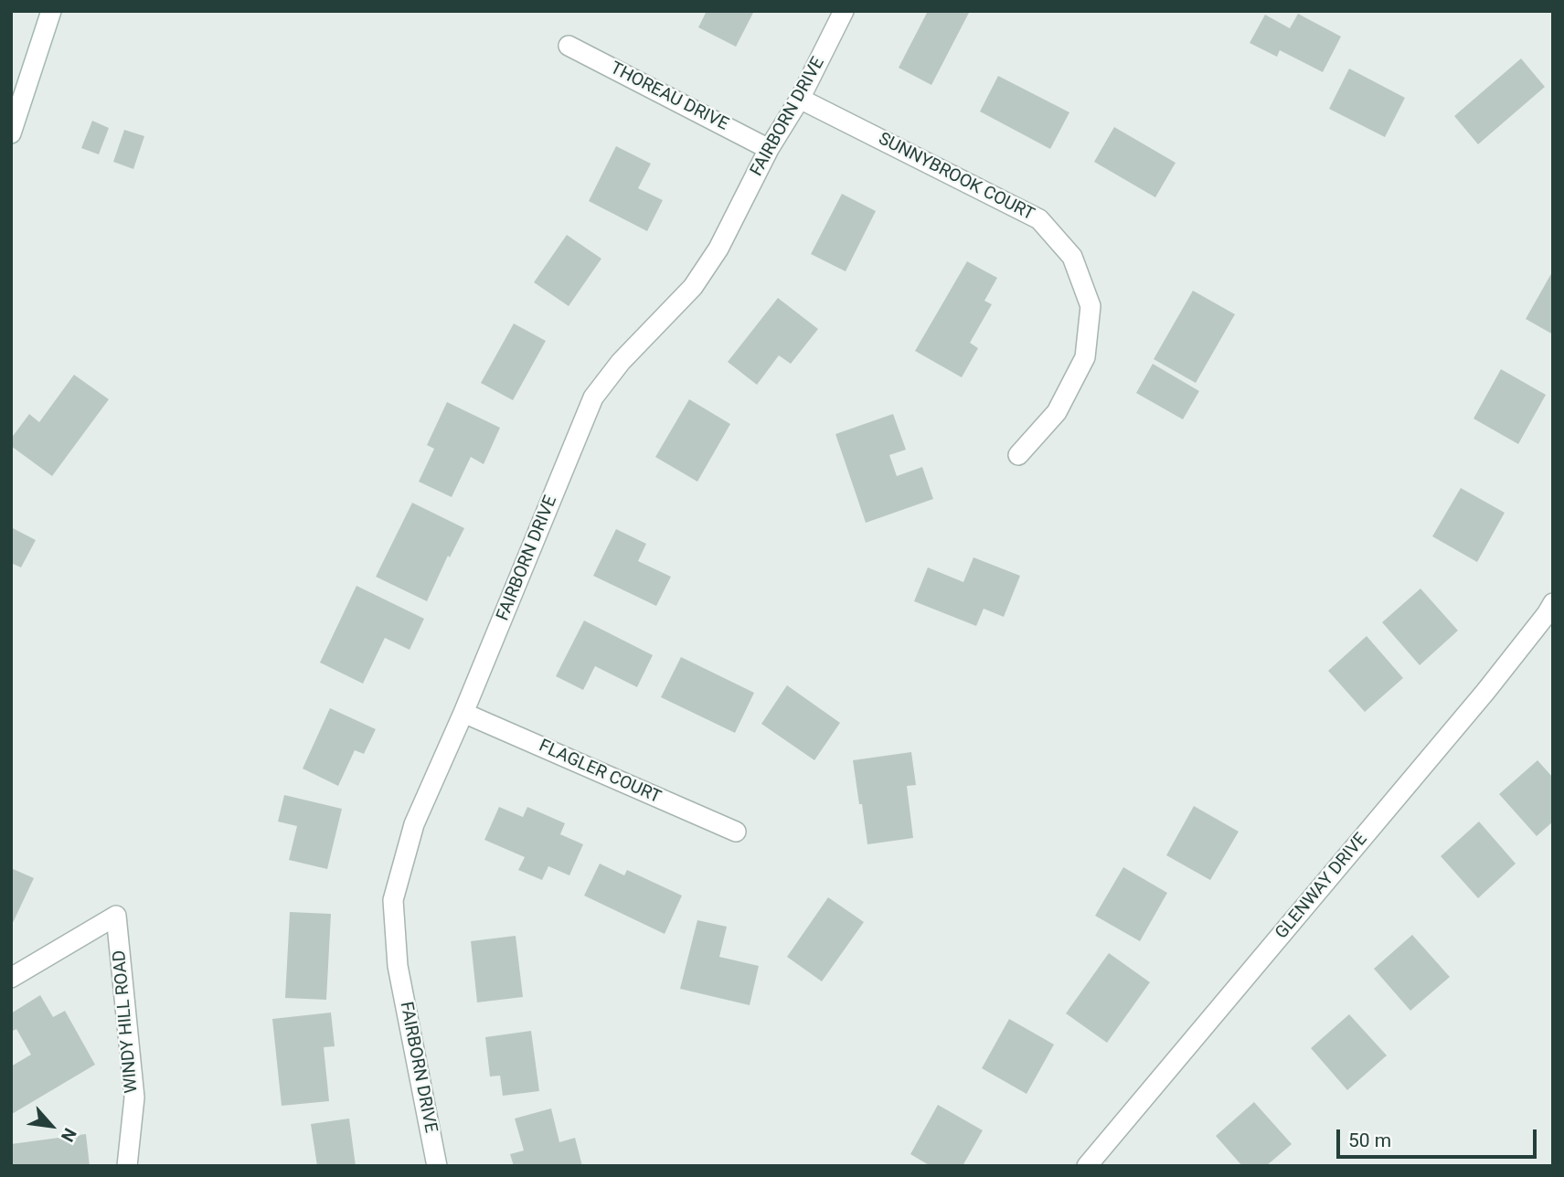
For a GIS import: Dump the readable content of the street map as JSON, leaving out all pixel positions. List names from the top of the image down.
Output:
{
  "streets": {
    "street": [
      "THOREAU DRIVE",
      "FAIRBORN DRIVE",
      "SUNNYBROOK COURT",
      "FLAGLER COURT",
      "GLENWAY DRIVE",
      "WINDY HILL ROAD"
    ]
  },
  "crossings": [
    ["THOREAU DRIVE", "FAIRBORN DRIVE"],
    ["FAIRBORN DRIVE", "SUNNYBROOK COURT"],
    ["FAIRBORN DRIVE", "FLAGLER COURT"]
  ],
  "scale_bar": "50 m",
  "north": "bottom right"
}
